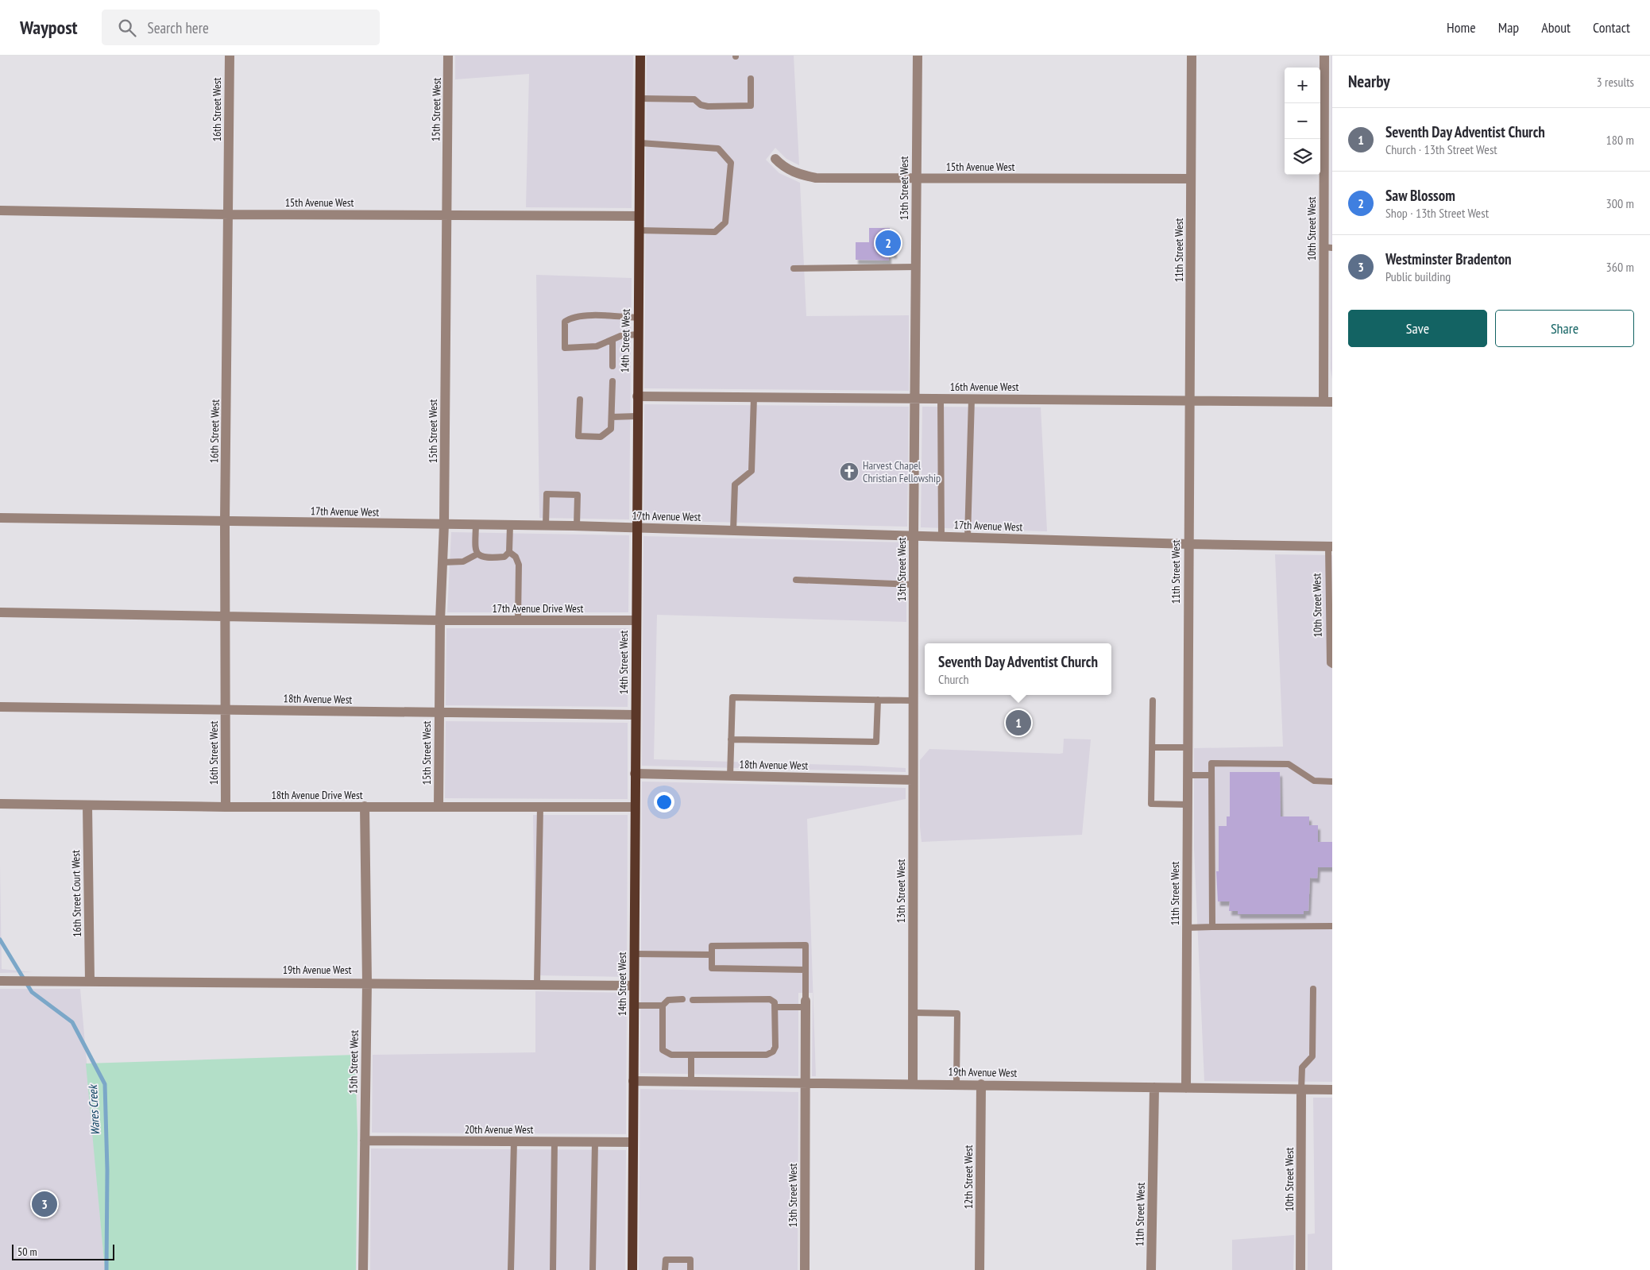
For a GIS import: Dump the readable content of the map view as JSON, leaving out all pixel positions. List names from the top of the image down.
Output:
{
  "streets": {
    "main road": ["14th Street West"],
    "street": [
      "16th Street West",
      "15th Street West",
      "15th Avenue West",
      "13th Street West",
      "10th Street West",
      "11th Street West",
      "16th Avenue West",
      "17th Avenue West",
      "17th Avenue Drive West",
      "18th Avenue West",
      "18th Avenue Drive West",
      "16th Street Court West",
      "19th Avenue West",
      "20th Avenue West",
      "12th Street West"
    ]
  },
  "crossings": [
    ["16th Street West", "15th Avenue West"],
    ["16th Street West", "17th Avenue West"],
    ["16th Street West", "17th Avenue Drive West"],
    ["16th Street West", "18th Avenue West"],
    ["16th Street West", "18th Avenue Drive West"],
    ["15th Street West", "15th Avenue West"],
    ["15th Street West", "17th Avenue West"],
    ["15th Street West", "17th Avenue Drive West"],
    ["15th Street West", "18th Avenue West"],
    ["15th Street West", "18th Avenue Drive West"],
    ["15th Street West", "19th Avenue West"],
    ["15th Street West", "20th Avenue West"],
    ["15th Avenue West", "13th Street West"],
    ["15th Avenue West", "11th Street West"],
    ["15th Avenue West", "14th Street West"],
    ["13th Street West", "16th Avenue West"],
    ["13th Street West", "17th Avenue West"],
    ["13th Street West", "18th Avenue West"],
    ["13th Street West", "19th Avenue West"],
    ["10th Street West", "16th Avenue West"],
    ["10th Street West", "17th Avenue West"],
    ["10th Street West", "19th Avenue West"],
    ["11th Street West", "16th Avenue West"],
    ["11th Street West", "17th Avenue West"],
    ["11th Street West", "19th Avenue West"],
    ["14th Street West", "16th Avenue West"],
    ["14th Street West", "17th Avenue West"],
    ["14th Street West", "17th Avenue Drive West"],
    ["14th Street West", "18th Avenue West"],
    ["14th Street West", "18th Avenue Drive West"],
    ["14th Street West", "19th Avenue West"],
    ["14th Street West", "20th Avenue West"],
    ["18th Avenue Drive West", "16th Street Court West"],
    ["16th Street Court West", "19th Avenue West"],
    ["19th Avenue West", "12th Street West"]
  ],
  "water": ["Wares Creek"],
  "places": {
    "church": ["Harvest Chapel Christian Fellowship"]
  },
  "scale_bar": "50 m",
  "page": {
    "header": "Waypost",
    "search": "Search here",
    "nav": [
      "Home",
      "Map",
      "About",
      "Contact"
    ],
    "heading": ["Nearby", "3 results"],
    "map_buttons": ["+", "−"],
    "list": [
      {
        "mark": "1",
        "name": "Seventh Day Adventist Church",
        "note": "Church · 13th Street West",
        "value": "180 m"
      },
      {
        "mark": "2",
        "name": "Saw Blossom",
        "note": "Shop · 13th Street West",
        "value": "300 m"
      },
      {
        "mark": "3",
        "name": "Westminster Bradenton",
        "note": "Public building",
        "value": "360 m"
      }
    ],
    "pins": ["2", "1", "3"],
    "buttons": ["Save", "Share"],
    "popup": ["Seventh Day Adventist Church", "Church"],
    "scale": "50 m"
  }
}
